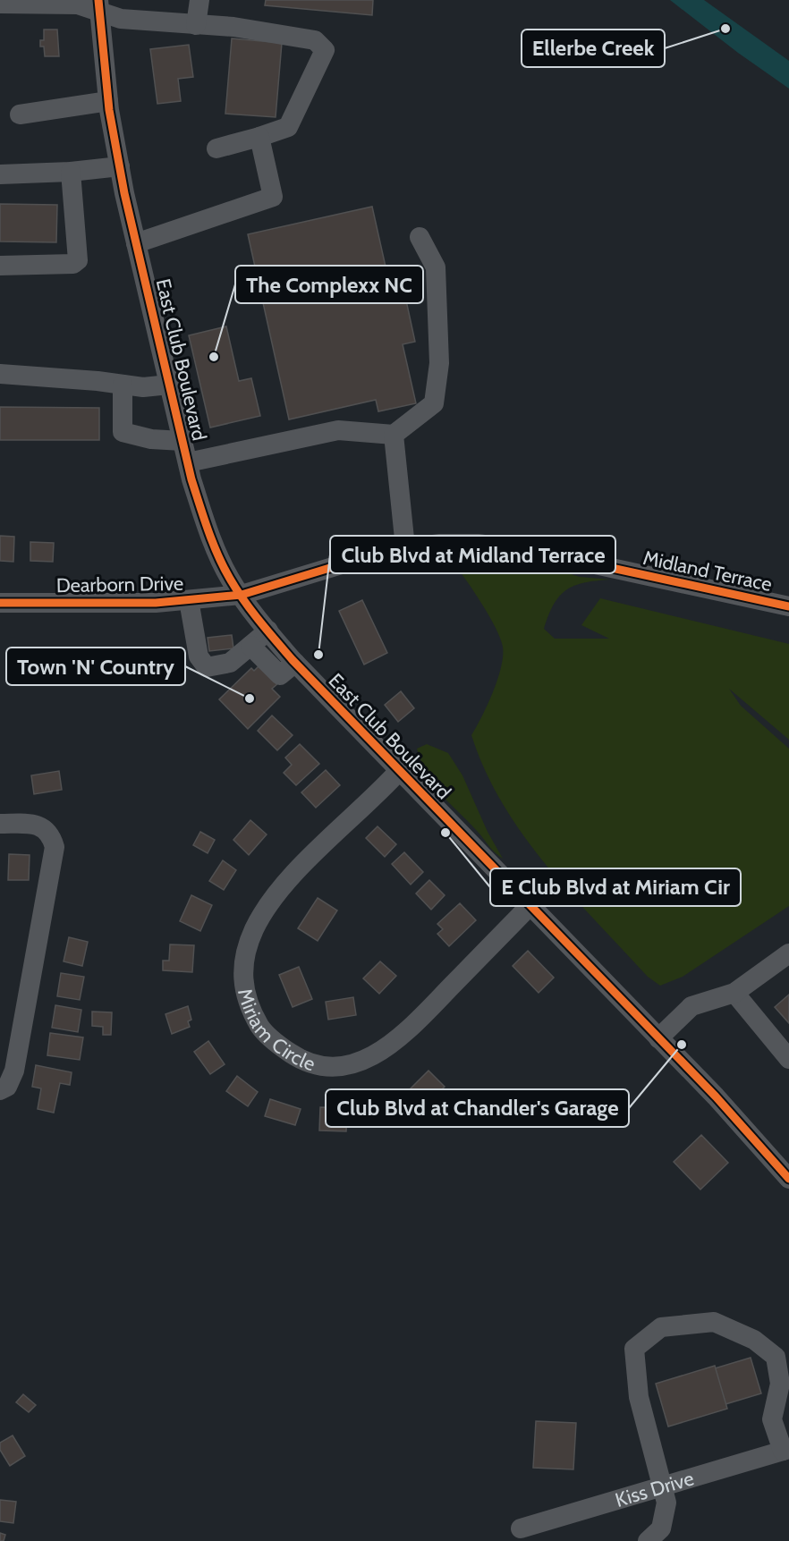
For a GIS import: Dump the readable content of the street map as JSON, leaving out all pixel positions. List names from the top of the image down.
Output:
{
  "streets": {
    "street": [
      "East Club Boulevard",
      "Midland Terrace",
      "Dearborn Drive",
      "Miriam Circle",
      "Kiss Drive"
    ]
  },
  "crossings": [
    ["East Club Boulevard", "Midland Terrace"],
    ["East Club Boulevard", "Dearborn Drive"],
    ["East Club Boulevard", "Miriam Circle"],
    ["Midland Terrace", "Dearborn Drive"]
  ],
  "places": [
    "Ellerbe Creek",
    "The Complexx NC",
    "Club Blvd at Midland Terrace",
    "Town 'N' Country",
    "E Club Blvd at Miriam Cir",
    "Club Blvd at Chandler's Garage"
  ]
}
